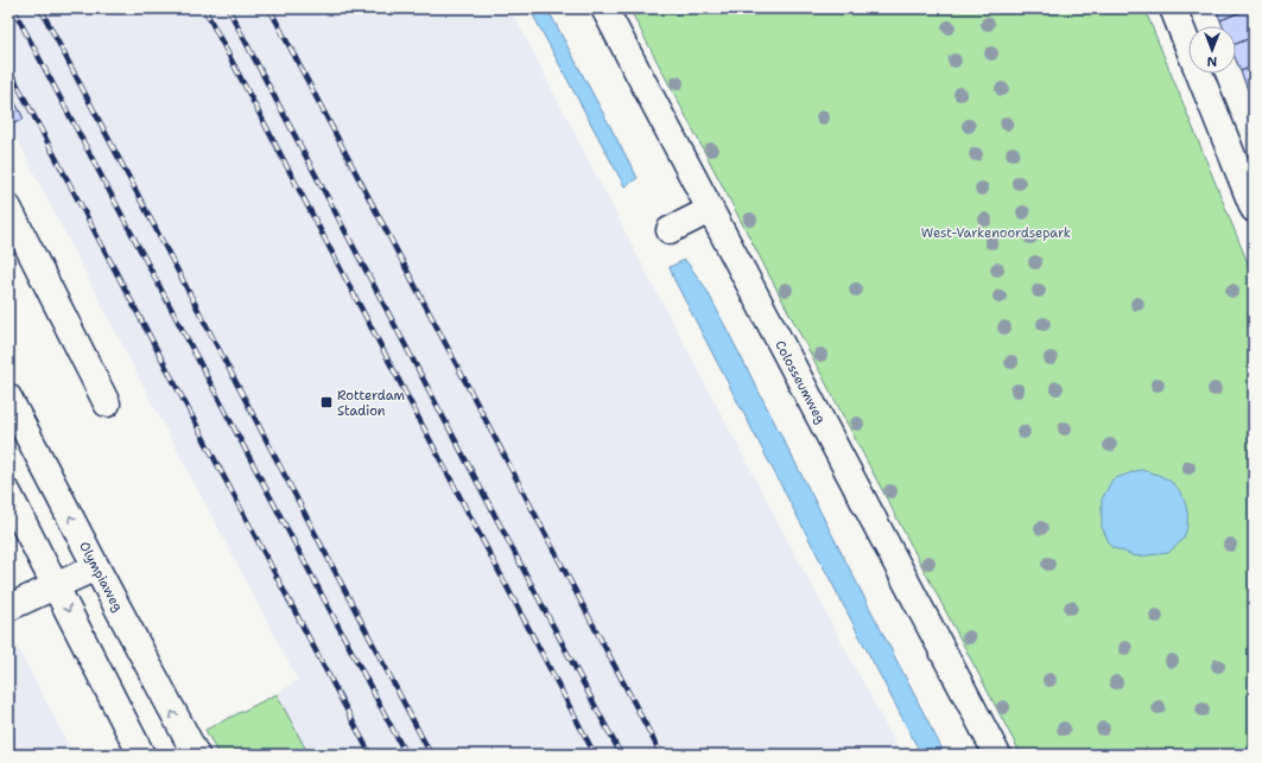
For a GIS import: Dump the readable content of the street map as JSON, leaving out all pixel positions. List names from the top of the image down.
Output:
{
  "streets": {
    "main road": ["Colosseumweg", "Olympiaweg"]
  },
  "parks": ["West-Varkenoordsepark"],
  "places": {
    "transit": ["Rotterdam Stadion"]
  },
  "north": "bottom"
}
